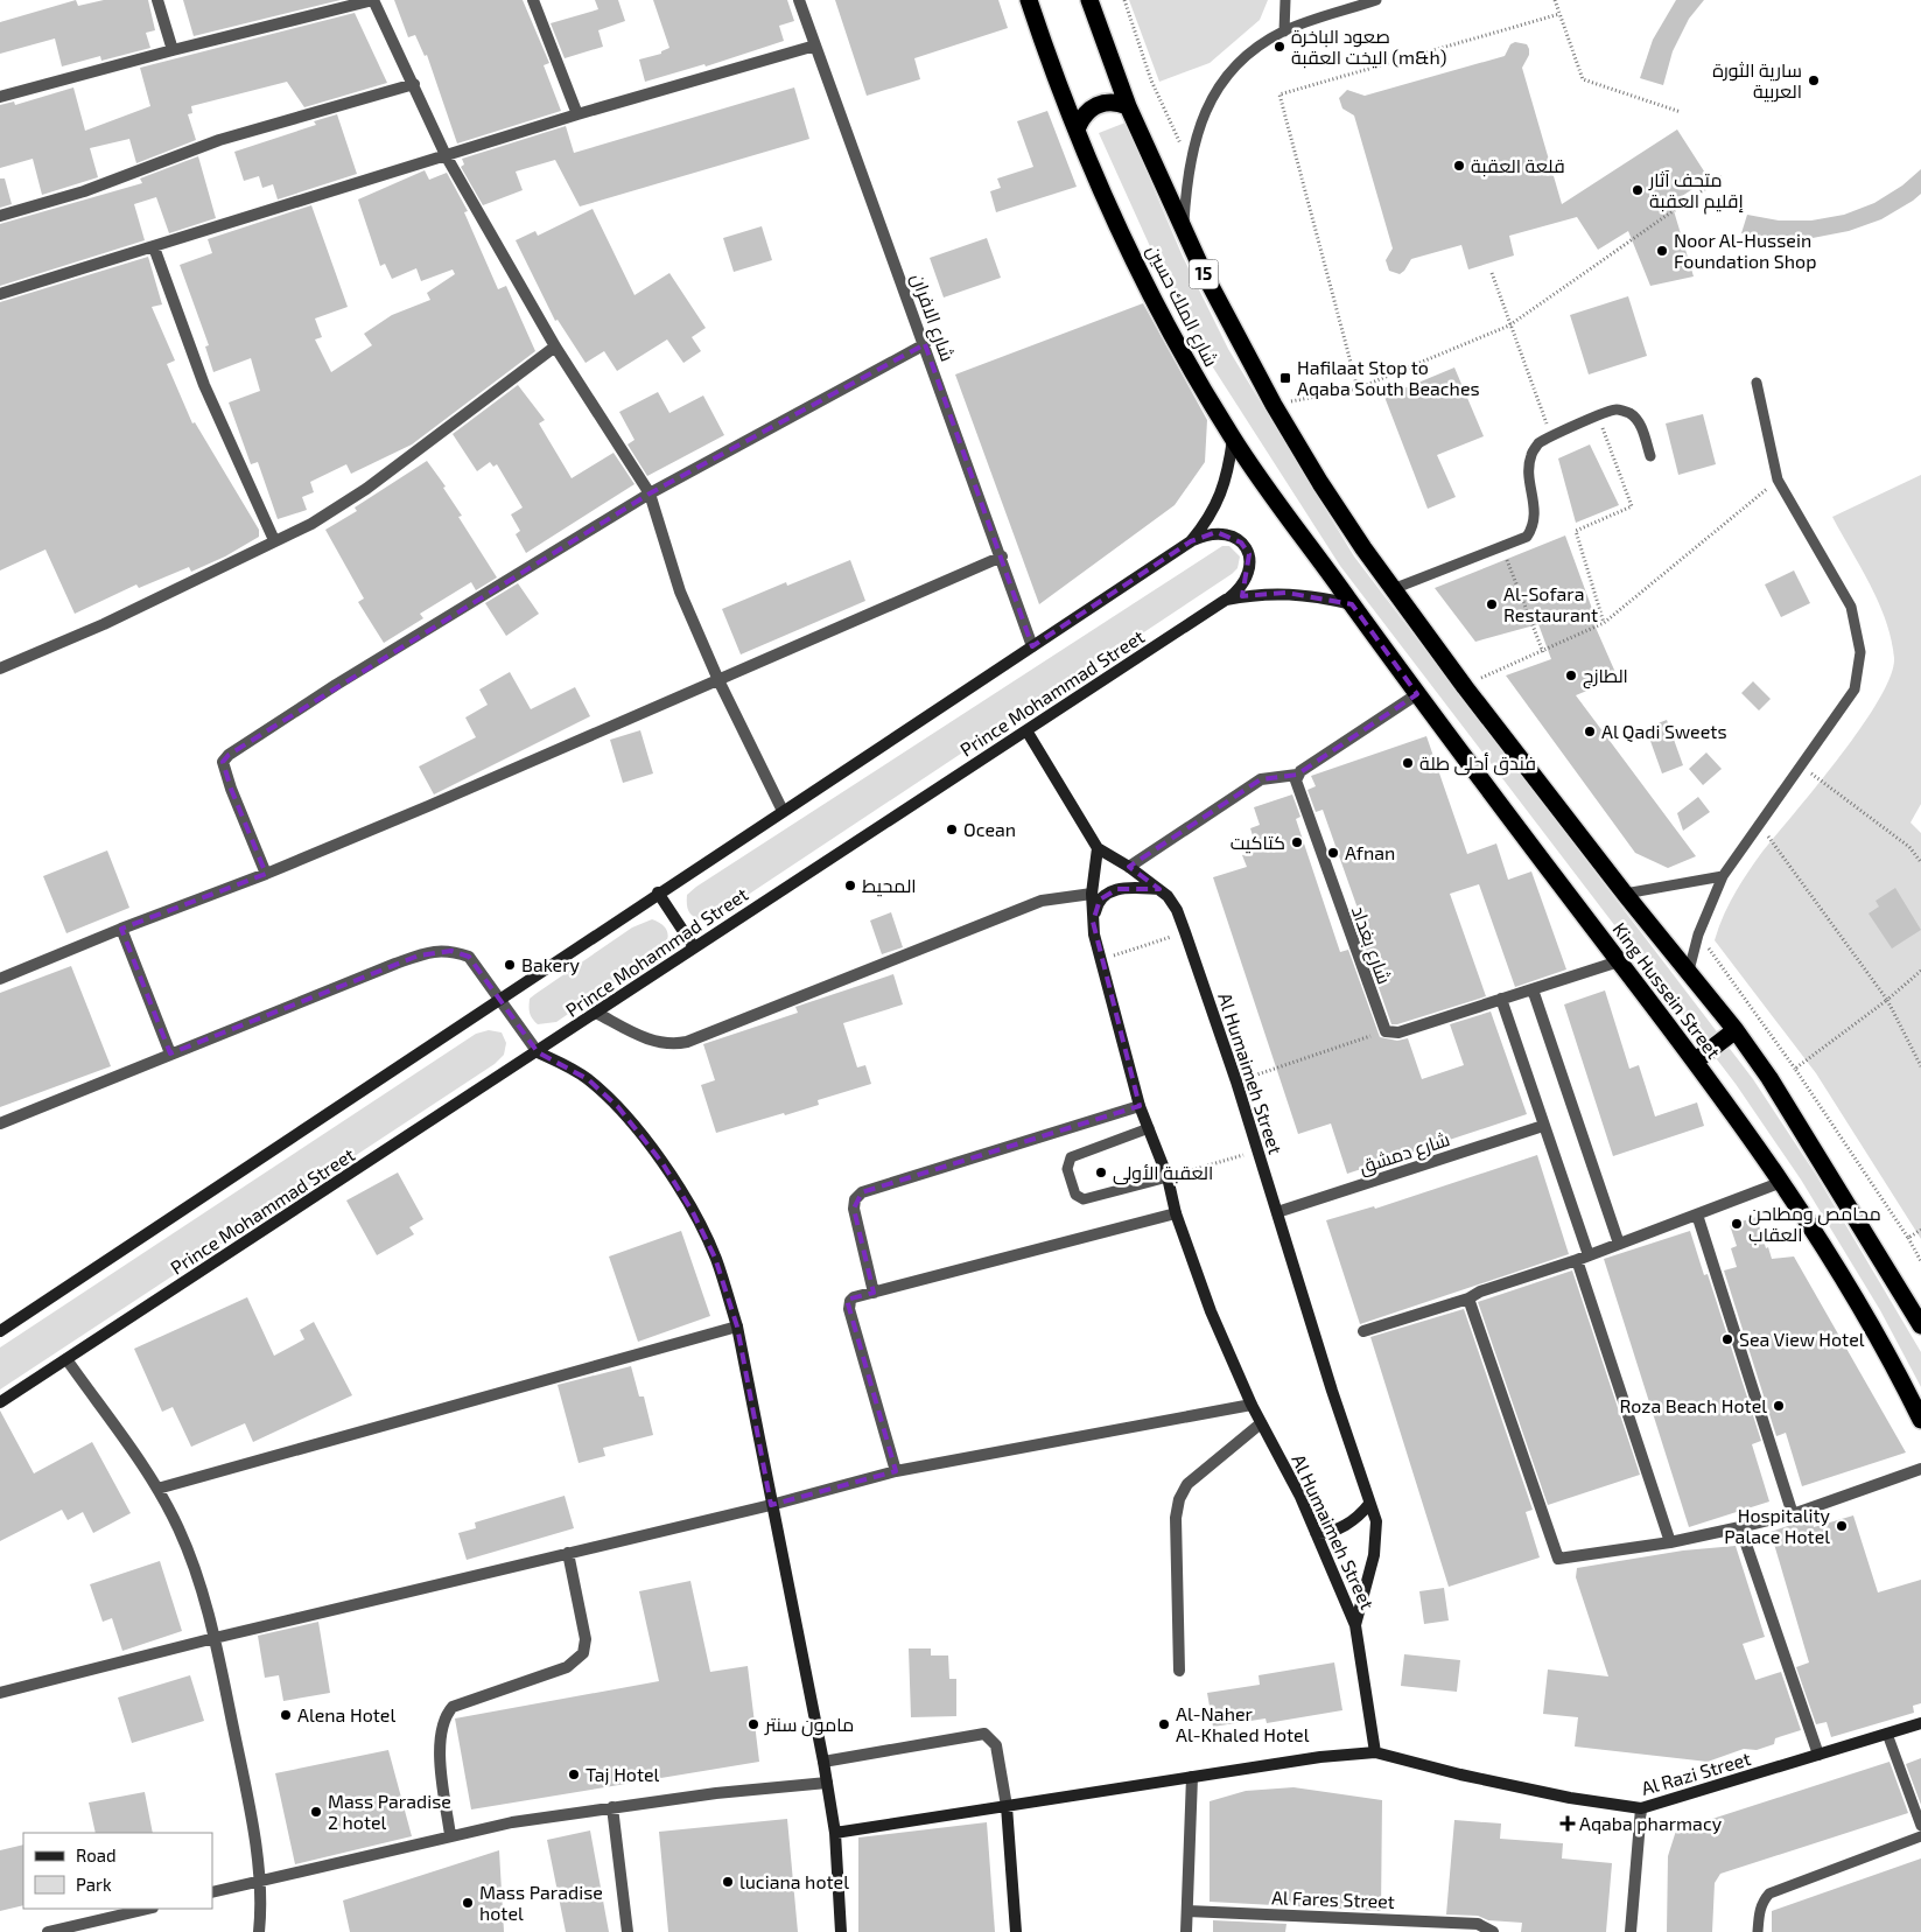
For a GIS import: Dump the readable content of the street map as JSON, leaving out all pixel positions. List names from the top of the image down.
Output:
{
  "streets": {
    "highway": ["15", "شارع الملك حسين", "King Hussein Street"],
    "main road": ["Prince Mohammad Street", "Al Humaimeh Street", "Al Razi Street"],
    "street": [
      "شارع الافران",
      "شارع بغداد",
      "شارع دمشق",
      "Al Fares Street"
    ]
  },
  "crossings": [
    ["شارع الملك حسين", "Prince Mohammad Street"],
    ["شارع الملك حسين", "King Hussein Street"],
    ["Prince Mohammad Street", "King Hussein Street"],
    ["Al Humaimeh Street", "شارع دمشق"]
  ],
  "places": {
    "other": [
      "صعود الباخرة اليخت العقبة (m&h)",
      "سارية الثورة العربية",
      "قلعة العقبة",
      "متحف آثار إقليم العقبة",
      "Noor Al-Hussein Foundation Shop",
      "Al-Sofara Restaurant",
      "الطازج",
      "Al Qadi Sweets",
      "فندق أحلى طلة",
      "Ocean",
      "كتاكيت",
      "Afnan",
      "المحيط",
      "Bakery",
      "العقبة الأولى",
      "محامص ومطاحن العقاب",
      "Sea View Hotel",
      "Roza Beach Hotel",
      "Hospitality Palace Hotel",
      "Alena Hotel",
      "مامون سنتر",
      "Al-Naher Al-Khaled Hotel",
      "Taj Hotel",
      "Mass Paradise 2 hotel",
      "luciana hotel",
      "Mass Paradise hotel"
    ],
    "transit": ["Hafilaat Stop to Aqaba South Beaches"],
    "health": ["Aqaba pharmacy"]
  },
  "legend": ["Road", "Park"]
}
